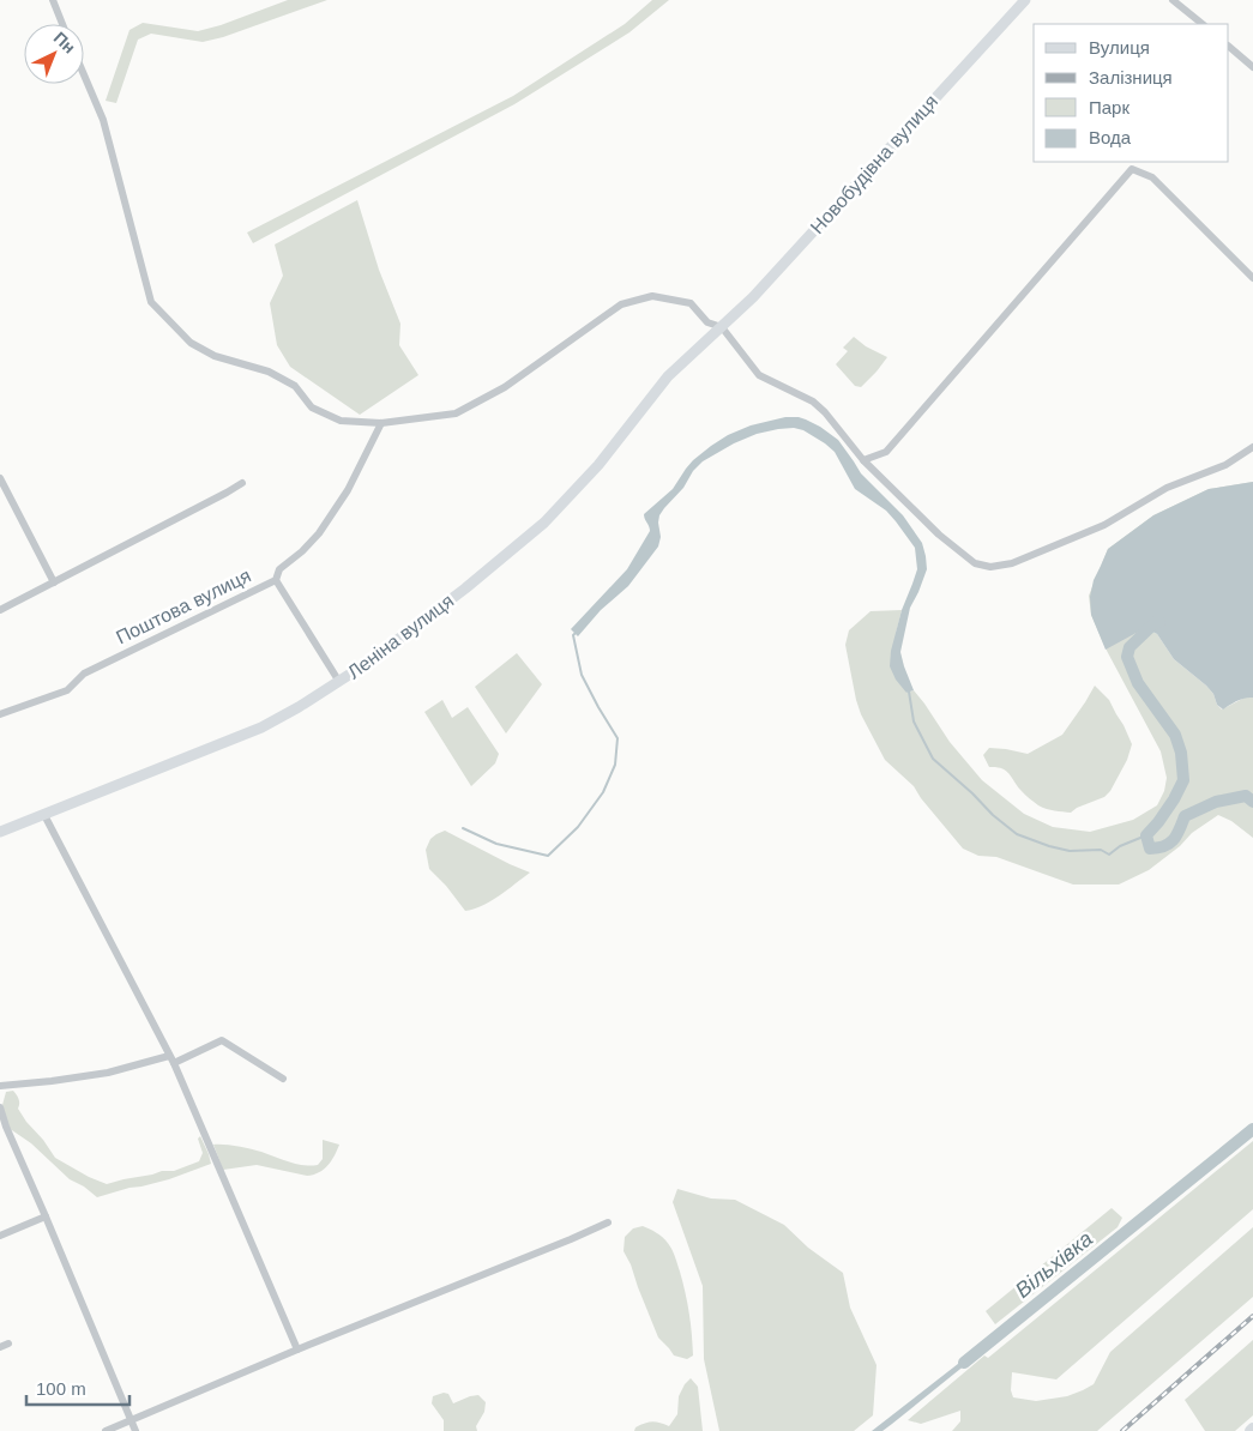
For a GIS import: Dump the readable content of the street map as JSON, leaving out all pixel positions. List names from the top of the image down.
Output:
{
  "streets": {
    "street": ["Новобудівна вулиця", "Поштова вулиця", "Леніна вулиця"]
  },
  "crossings": [
    ["Новобудівна вулиця", "Леніна вулиця"]
  ],
  "water": ["Вільхівка"],
  "legend": [
    "Вулиця",
    "Залізниця",
    "Парк",
    "Вода"
  ],
  "scale_bar": "100 m",
  "north": "top right"
}
